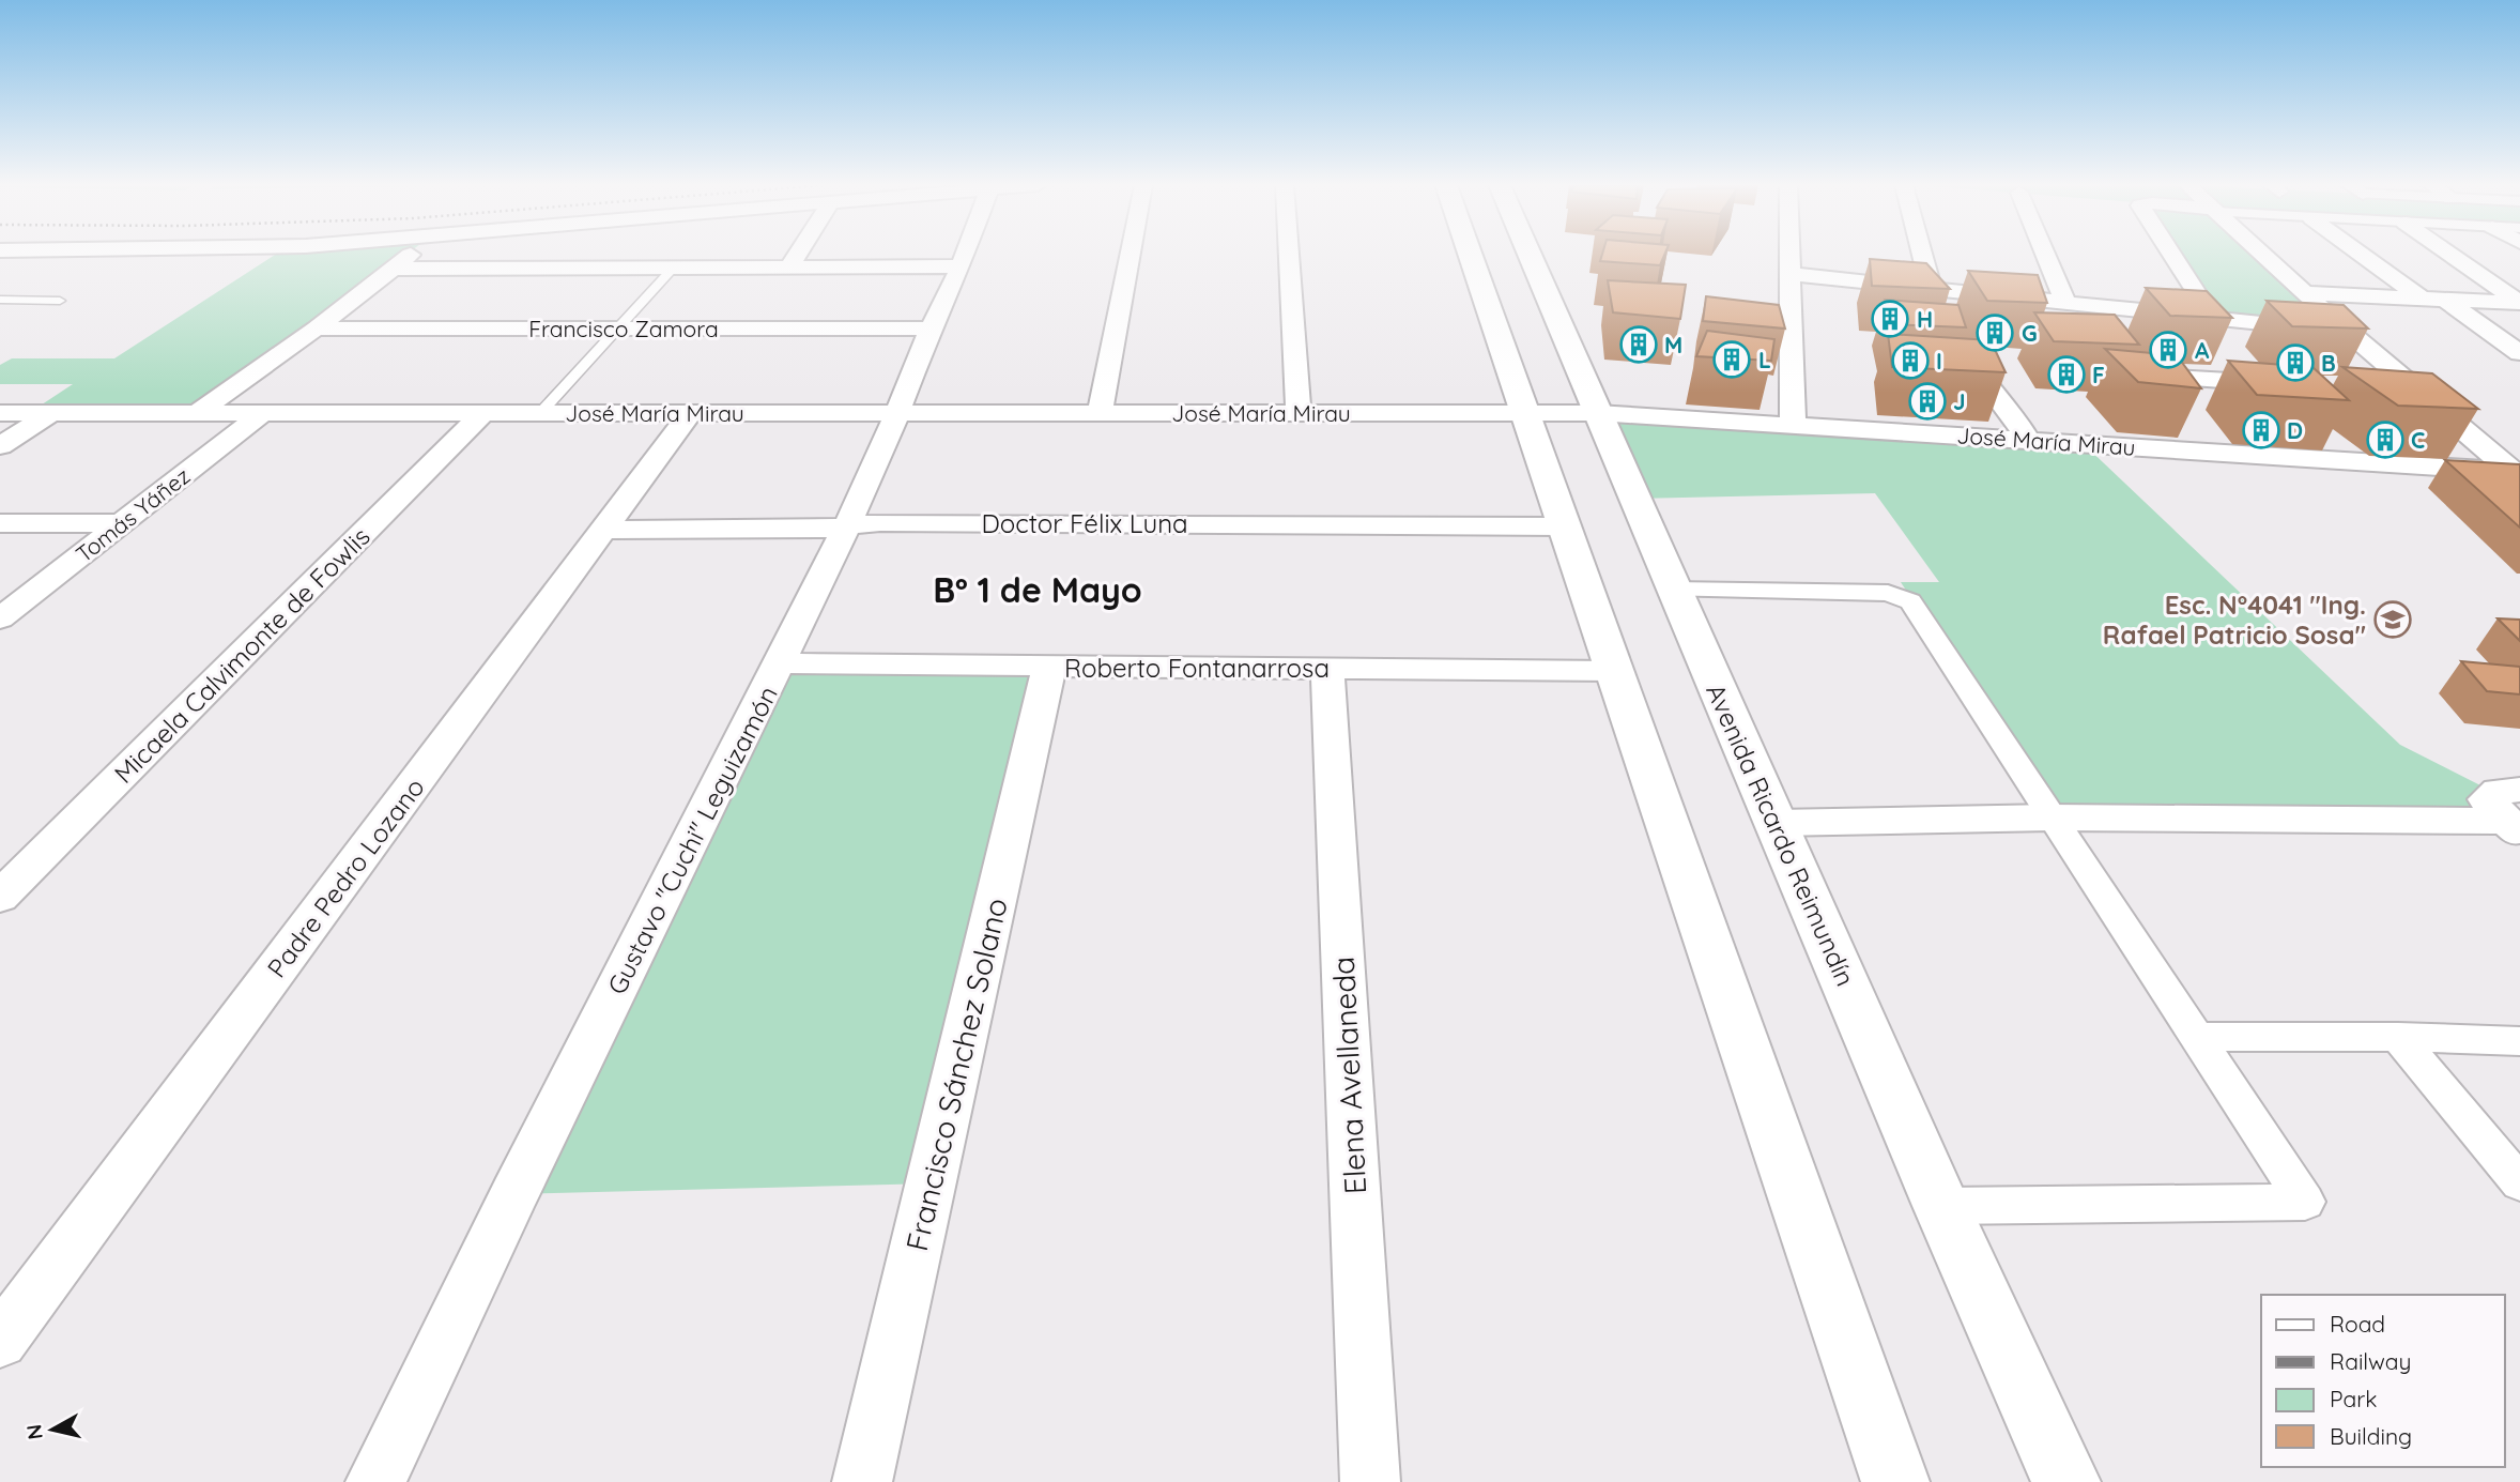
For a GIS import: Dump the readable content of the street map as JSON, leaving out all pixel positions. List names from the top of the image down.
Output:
{
  "streets": {
    "street": [
      "Francisco Zamora",
      "José María Mirau",
      "Tomás Yáñez",
      "Doctor Félix Luna",
      "Micaela Calvimonte de Fowlis",
      "Roberto Fontanarrosa",
      "Avenida Ricardo Reimundín",
      "Gustavo \"Cuchi\" Leguizamón",
      "Padre Pedro Lozano",
      "Francisco Sánchez Solano",
      "Elena Avellaneda"
    ]
  },
  "crossings": [
    ["Francisco Zamora", "Gustavo \"Cuchi\" Leguizamón"],
    ["José María Mirau", "Tomás Yáñez"],
    ["José María Mirau", "Micaela Calvimonte de Fowlis"],
    ["José María Mirau", "Avenida Ricardo Reimundín"],
    ["José María Mirau", "Gustavo \"Cuchi\" Leguizamón"],
    ["José María Mirau", "Padre Pedro Lozano"],
    ["Doctor Félix Luna", "Gustavo \"Cuchi\" Leguizamón"],
    ["Doctor Félix Luna", "Padre Pedro Lozano"],
    ["Roberto Fontanarrosa", "Gustavo \"Cuchi\" Leguizamón"],
    ["Roberto Fontanarrosa", "Francisco Sánchez Solano"],
    ["Roberto Fontanarrosa", "Elena Avellaneda"]
  ],
  "districts": ["Bº 1 de Mayo"],
  "places": {
    "building": [
      "H",
      "G",
      "M",
      "A",
      "L",
      "I",
      "B",
      "F",
      "J",
      "D",
      "C"
    ],
    "school or university": ["Esc. N°4041 \"Ing. Rafael Patricio Sosa\""]
  },
  "legend": [
    "Road",
    "Railway",
    "Park",
    "Building"
  ],
  "north": "left"
}
